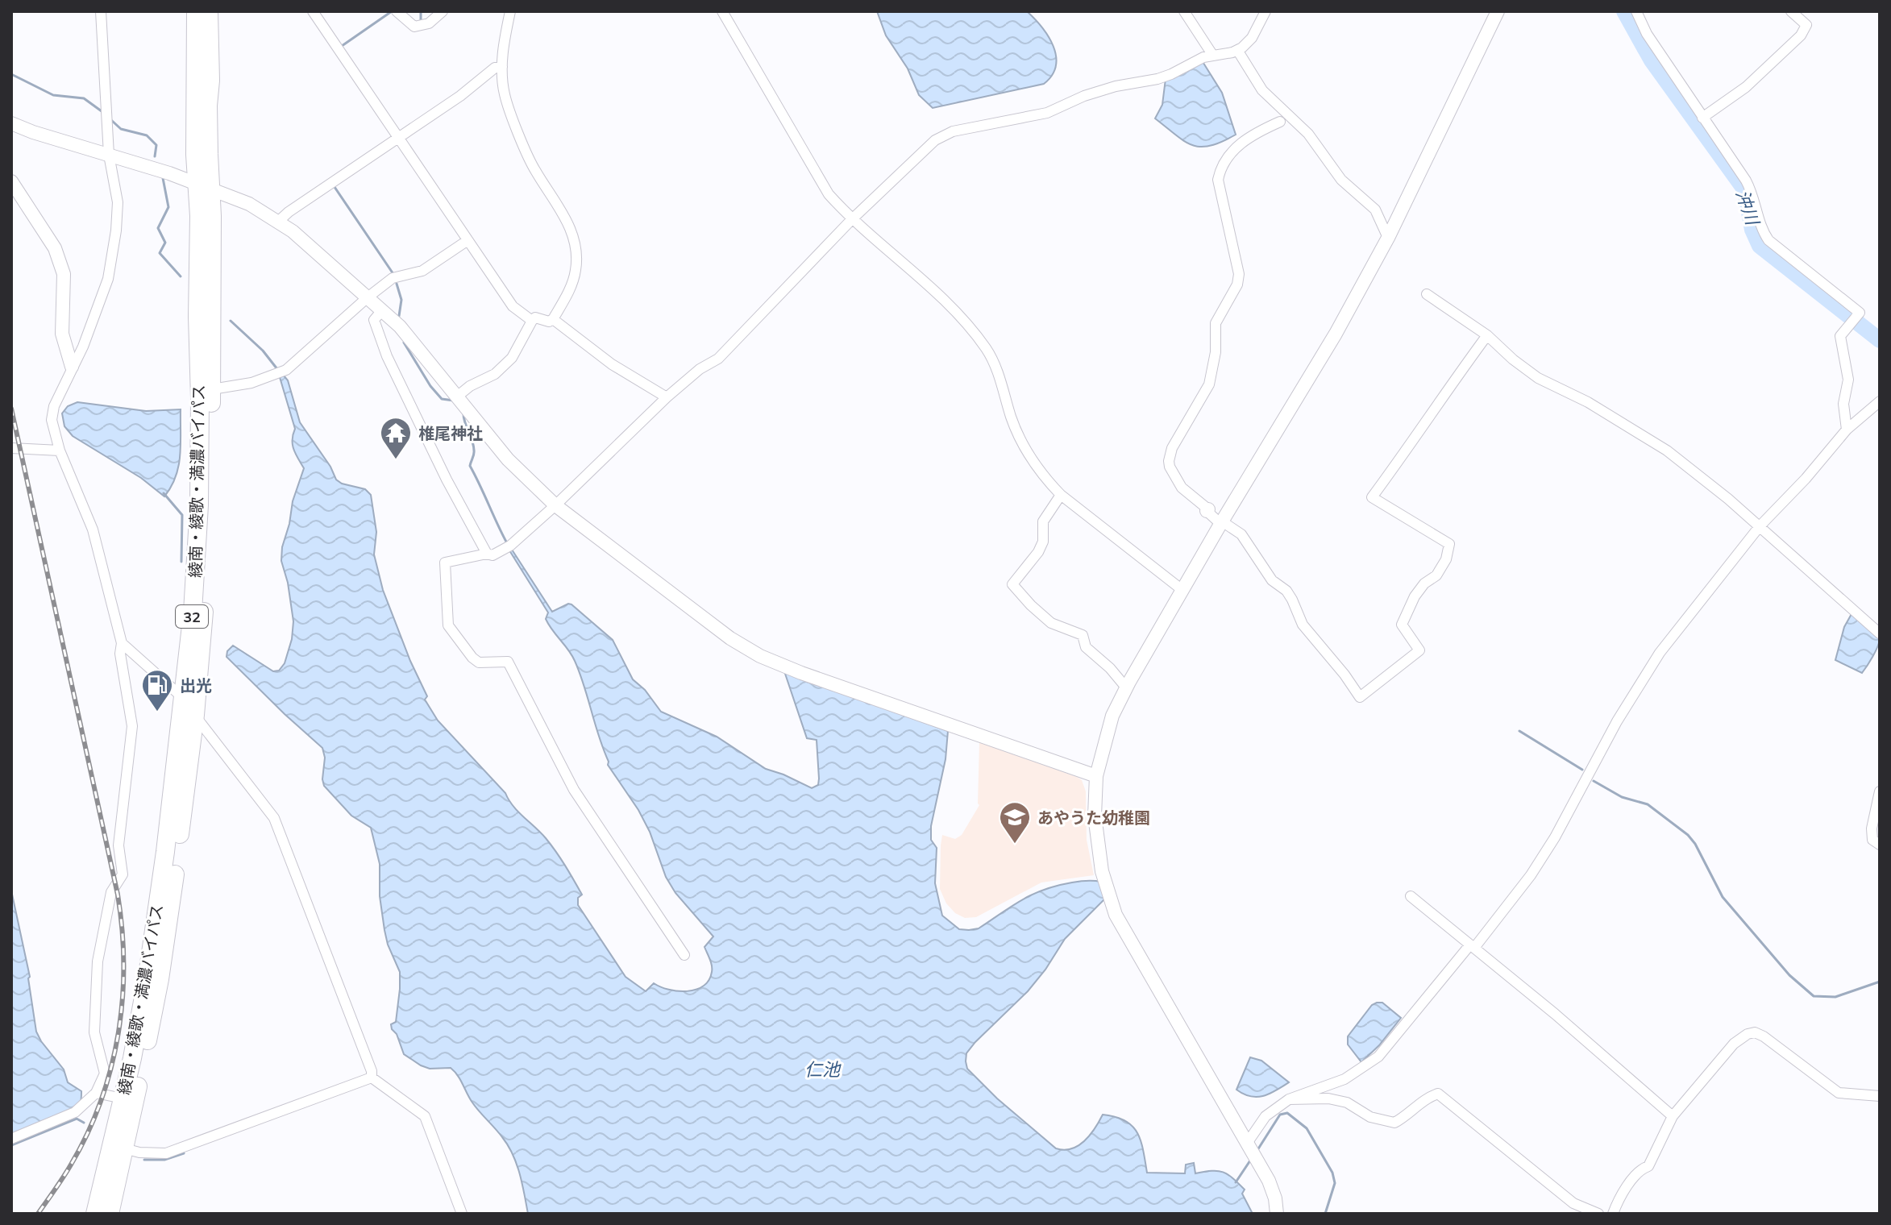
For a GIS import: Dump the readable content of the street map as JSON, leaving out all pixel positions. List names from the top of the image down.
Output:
{
  "streets": {
    "highway": ["綾南・綾歌・満濃バイパス", "32"]
  },
  "water": ["沖川", "仁池"],
  "places": {
    "temple": ["椎尾神社"],
    "fuel station": ["出光"],
    "school or university": ["あやうた幼稚園"]
  }
}
